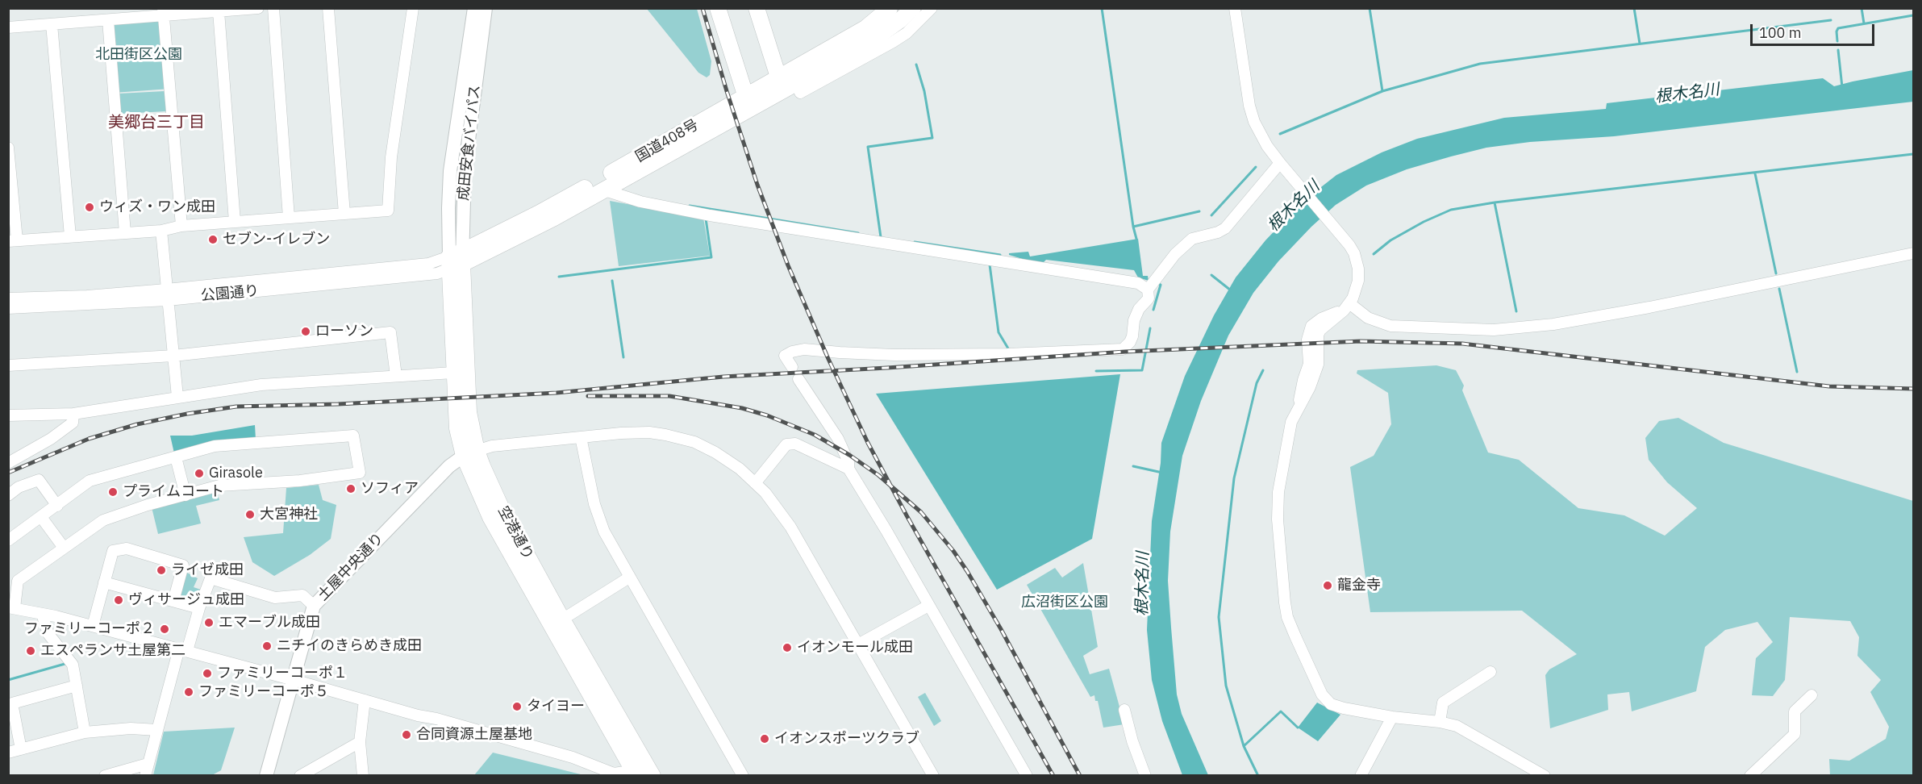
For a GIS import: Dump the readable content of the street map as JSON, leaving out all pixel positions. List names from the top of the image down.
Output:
{
  "streets": {
    "highway": ["国道408号", "空港通り"],
    "main road": ["成田安食バイパス", "土屋中央通り"],
    "street": ["公園通り"]
  },
  "crossings": [
    ["国道408号", "成田安食バイパス"],
    ["国道408号", "公園通り"],
    ["国道408号", "空港通り"],
    ["成田安食バイパス", "公園通り"],
    ["成田安食バイパス", "空港通り"],
    ["公園通り", "空港通り"],
    ["空港通り", "土屋中央通り"]
  ],
  "districts": ["美郷台三丁目"],
  "water": ["根木名川"],
  "parks": ["北田街区公園", "広沼街区公園"],
  "places": [
    "ウィズ・ワン成田",
    "セブン-イレブン",
    "ローソン",
    "Girasole",
    "ソフィア",
    "プライムコート",
    "大宮神社",
    "ライゼ成田",
    "龍金寺",
    "ヴィサージュ成田",
    "エマーブル成田",
    "ファミリーコーポ２",
    "ニチイのきらめき成田",
    "イオンモール成田",
    "エスペランサ土屋第二",
    "ファミリーコーポ１",
    "ファミリーコーポ５",
    "タイヨー",
    "合同資源土屋基地",
    "イオンスポーツクラブ"
  ],
  "scale_bar": "100 m"
}
